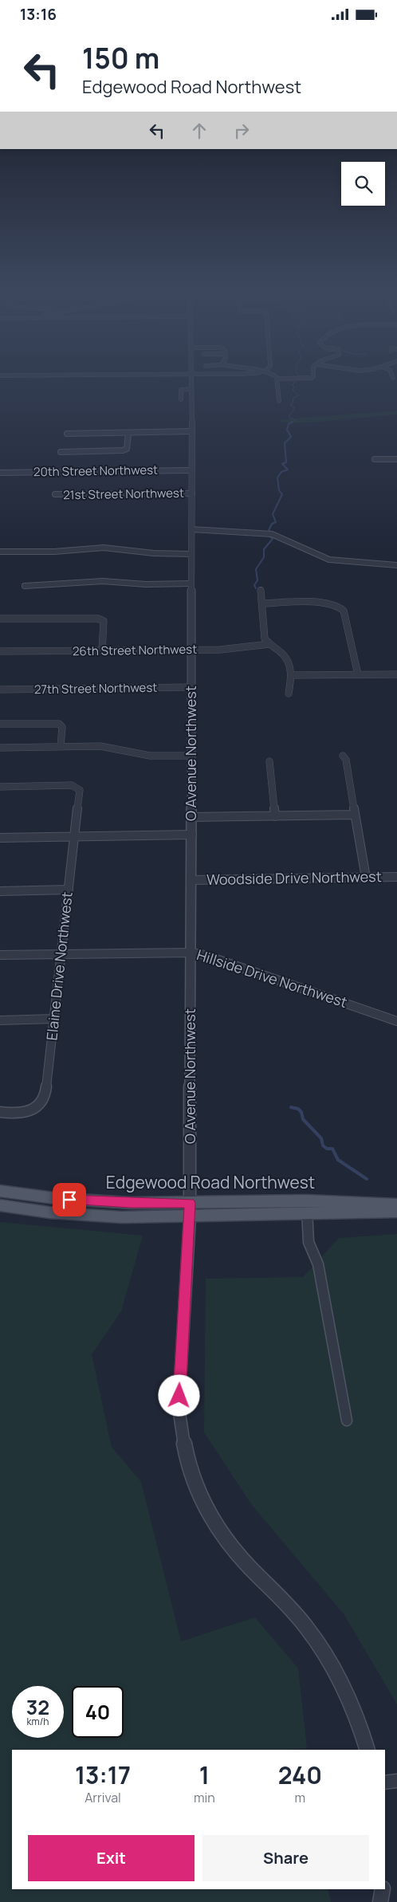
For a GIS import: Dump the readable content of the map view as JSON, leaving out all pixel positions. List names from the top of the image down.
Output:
{
  "streets": {
    "main road": ["Edgewood Road Northwest"],
    "street": [
      "20th Street Northwest",
      "21st Street Northwest",
      "26th Street Northwest",
      "27th Street Northwest",
      "O Avenue Northwest",
      "Woodside Drive Northwest",
      "Elaine Drive Northwest",
      "Hillside Drive Northwest"
    ]
  },
  "crossings": [
    ["20th Street Northwest", "O Avenue Northwest"],
    ["21st Street Northwest", "O Avenue Northwest"],
    ["26th Street Northwest", "O Avenue Northwest"],
    ["27th Street Northwest", "O Avenue Northwest"],
    ["O Avenue Northwest", "Woodside Drive Northwest"],
    ["O Avenue Northwest", "Hillside Drive Northwest"],
    ["O Avenue Northwest", "Edgewood Road Northwest"],
    ["Elaine Drive Northwest", "Hillside Drive Northwest"]
  ],
  "page": {
    "status": "13:16",
    "turn": ["150 m", "Edgewood Road Northwest"],
    "speed": "32 km/h",
    "limit": "40",
    "eta": [
      "13:17",
      "Arrival",
      "1",
      "min",
      "240",
      "m"
    ],
    "buttons": ["Exit", "Share"]
  }
}
